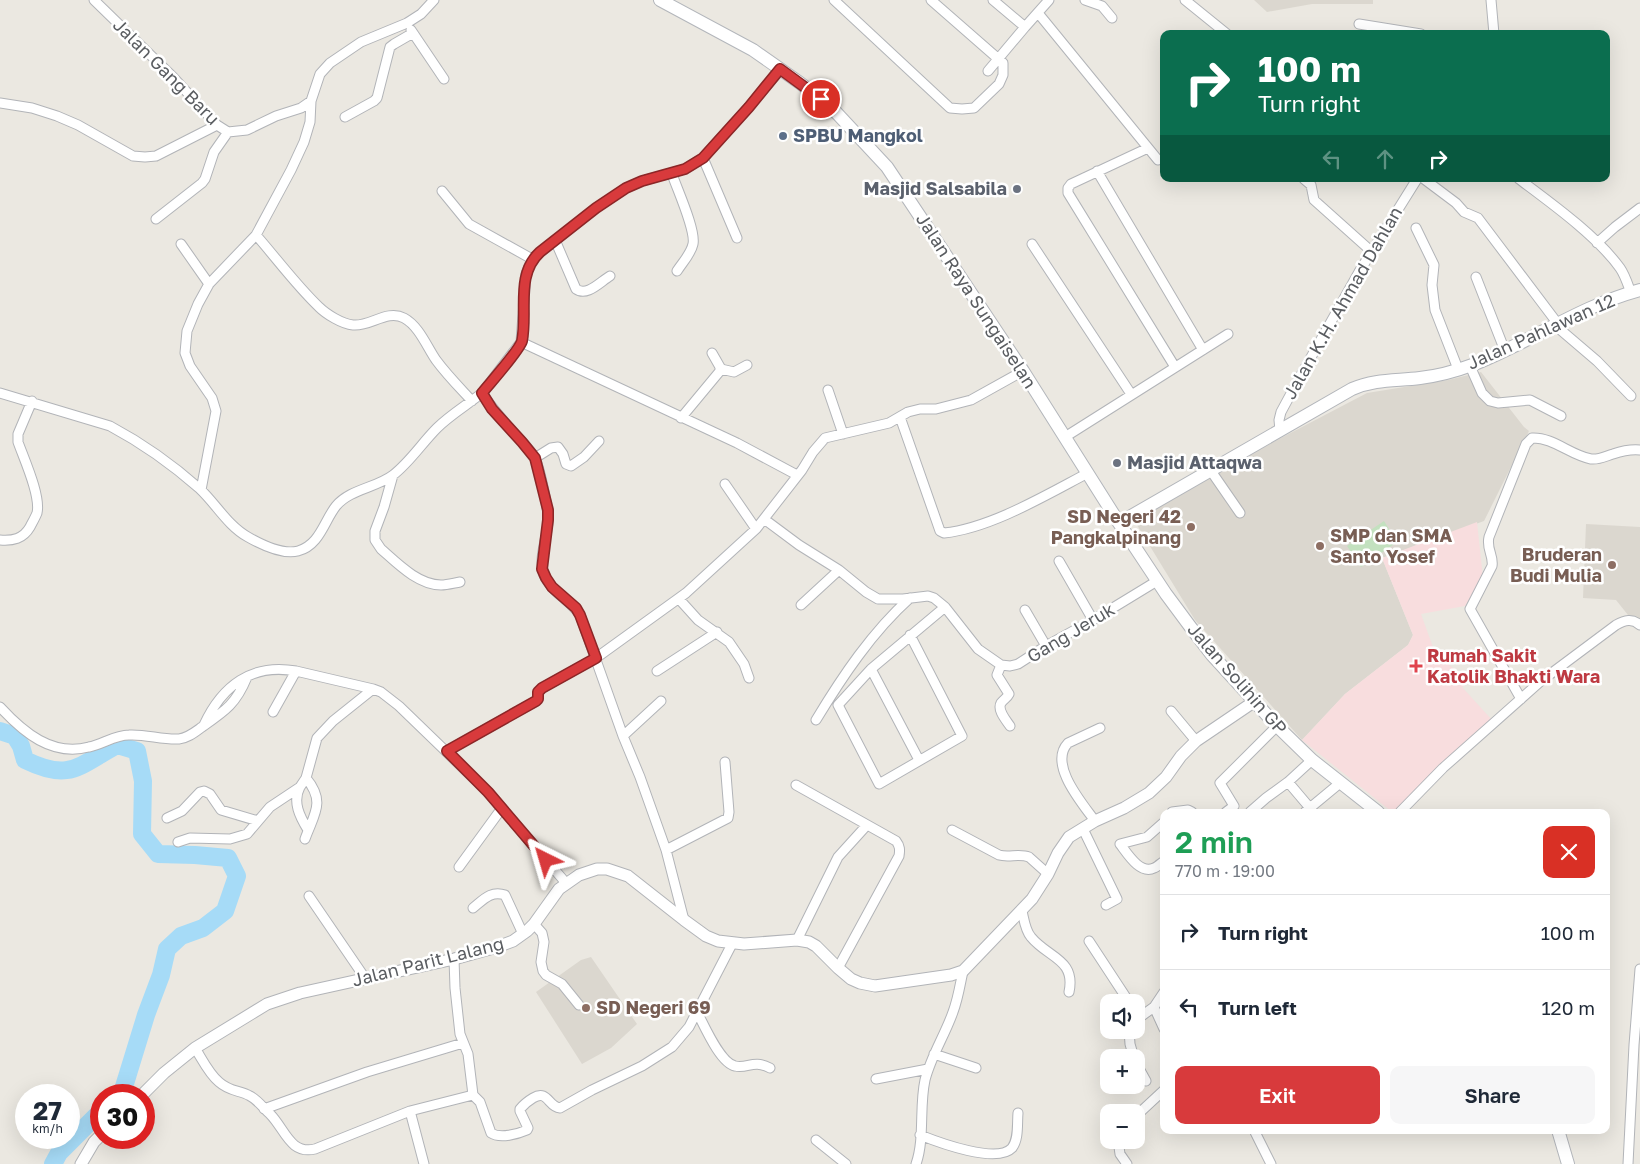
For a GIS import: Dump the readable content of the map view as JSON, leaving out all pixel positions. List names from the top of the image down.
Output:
{
  "streets": {
    "main road": ["Jalan Raya Sungaiselan", "Jalan Pahlawan 12", "Jalan Solihin GP"],
    "street": [
      "Jalan Gang Baru",
      "Jalan K.H. Ahmad Dahlan",
      "Gang Jeruk",
      "Jalan Parit Lalang"
    ]
  },
  "crossings": [
    ["Jalan Raya Sungaiselan", "Jalan Pahlawan 12"],
    ["Jalan Raya Sungaiselan", "Jalan Solihin GP"],
    ["Jalan K.H. Ahmad Dahlan", "Jalan Pahlawan 12"],
    ["Jalan Pahlawan 12", "Jalan Solihin GP"],
    ["Gang Jeruk", "Jalan Solihin GP"]
  ],
  "places": {
    "other": [
      "SPBU Mangkol",
      "Masjid Salsabila",
      "Masjid Attaqwa",
      "SD Negeri 42 Pangkalpinang",
      "SMP dan SMA Santo Yosef",
      "Bruderan Budi Mulia",
      "SD Negeri 69"
    ],
    "health": ["Rumah Sakit Katolik Bhakti Wara"]
  },
  "page": {
    "turn": ["100 m", "Turn right"],
    "heading": ["2 min", "770 m · 19:00"],
    "list": [
      {
        "name": "Turn right",
        "value": "100 m"
      },
      {
        "name": "Turn left",
        "value": "120 m"
      }
    ],
    "map_buttons": ["+", "−"],
    "buttons": ["Exit", "Share"],
    "speed": "27 km/h",
    "limit": "30"
  }
}
